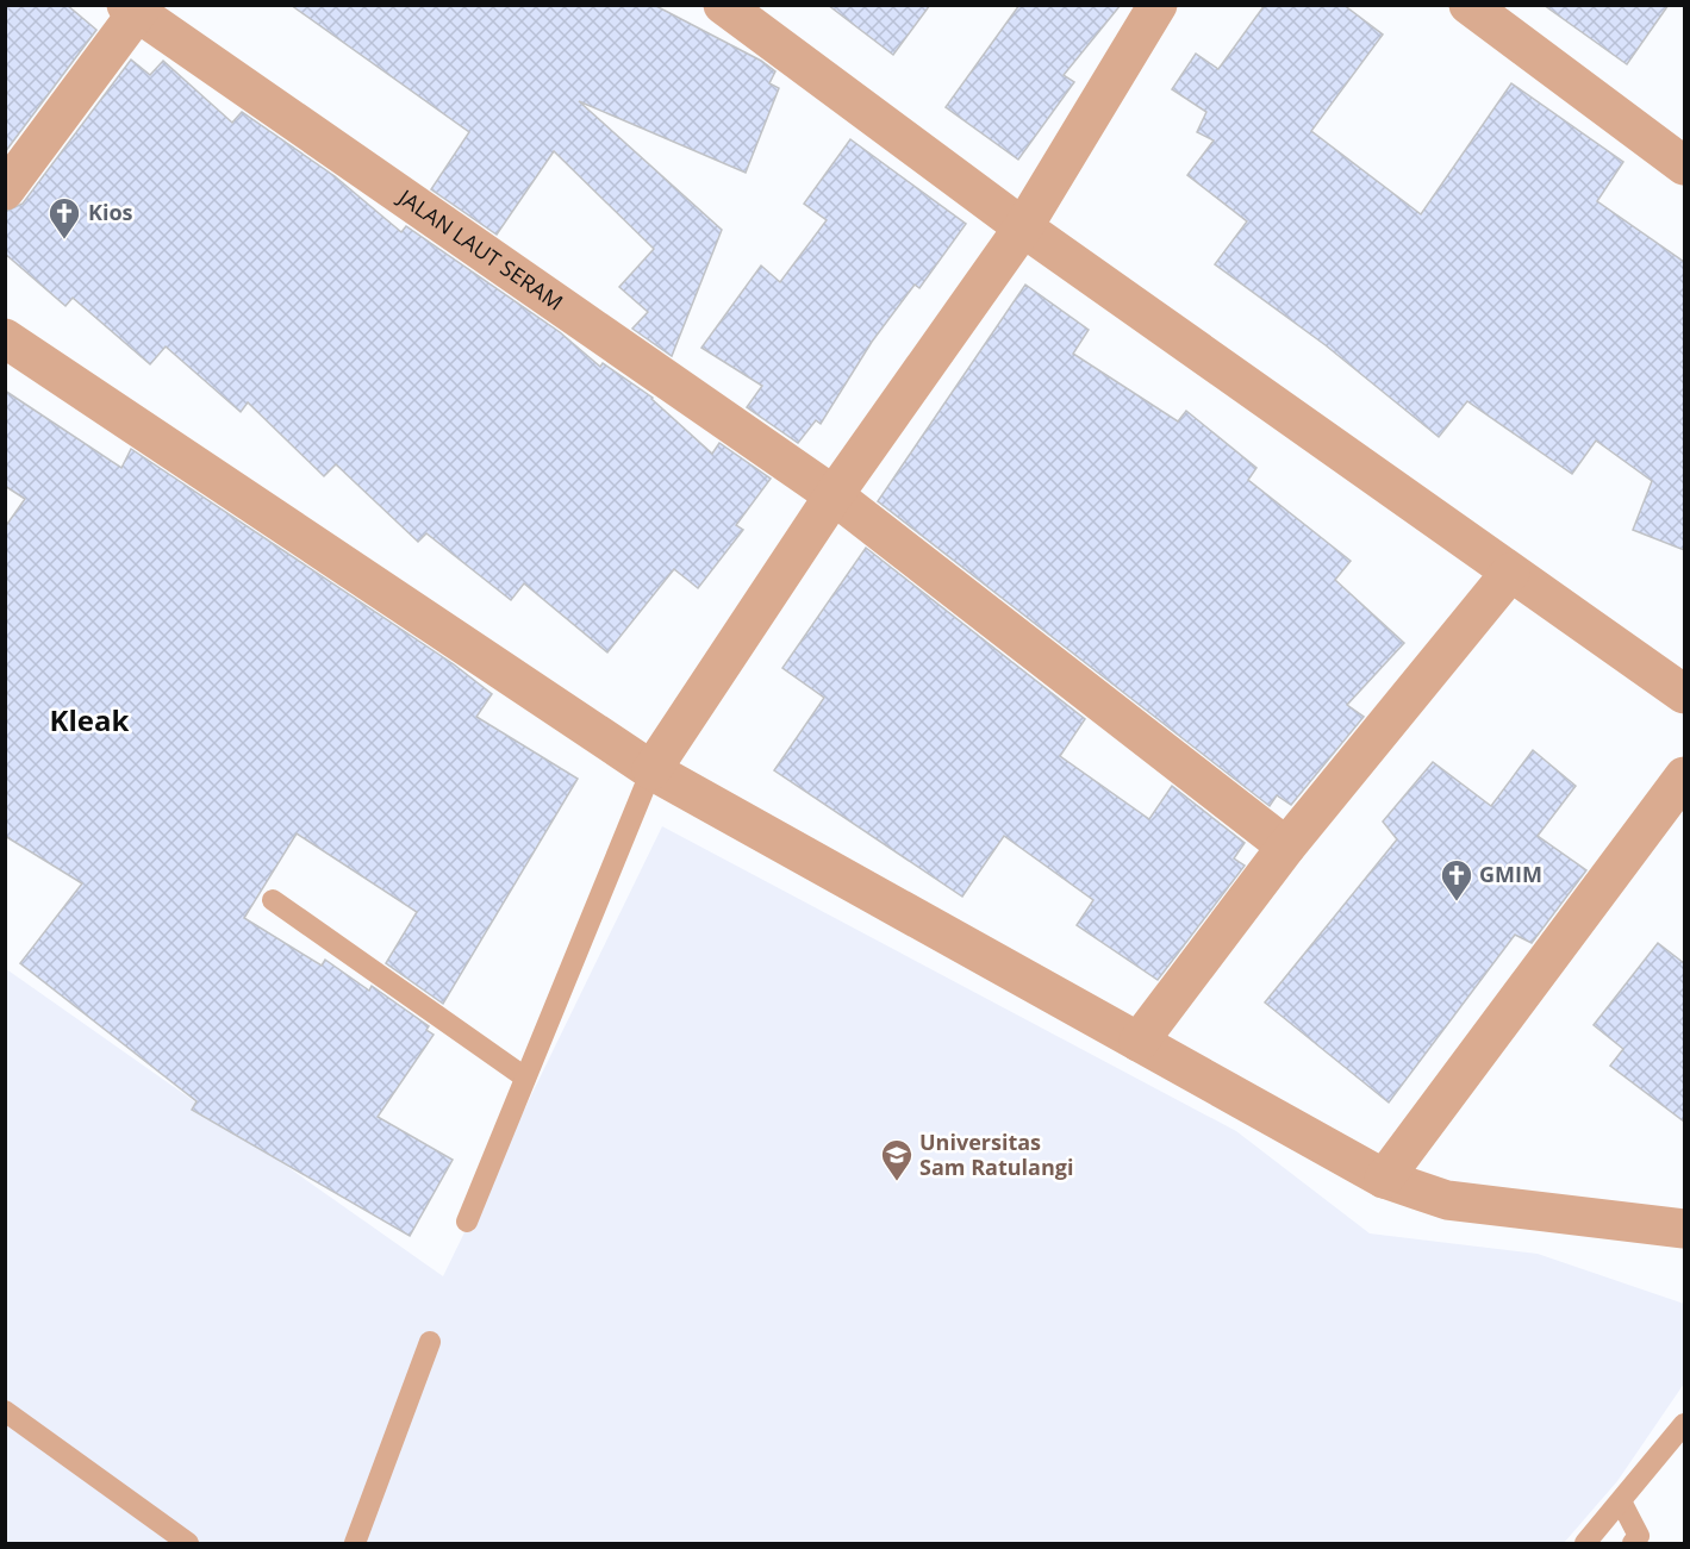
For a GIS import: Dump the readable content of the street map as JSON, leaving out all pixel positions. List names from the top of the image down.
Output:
{
  "streets": {
    "street": ["JALAN LAUT SERAM"]
  },
  "districts": ["Kleak"],
  "places": {
    "church": ["Kios", "GMIM"],
    "school or university": ["Universitas Sam Ratulangi"]
  }
}
